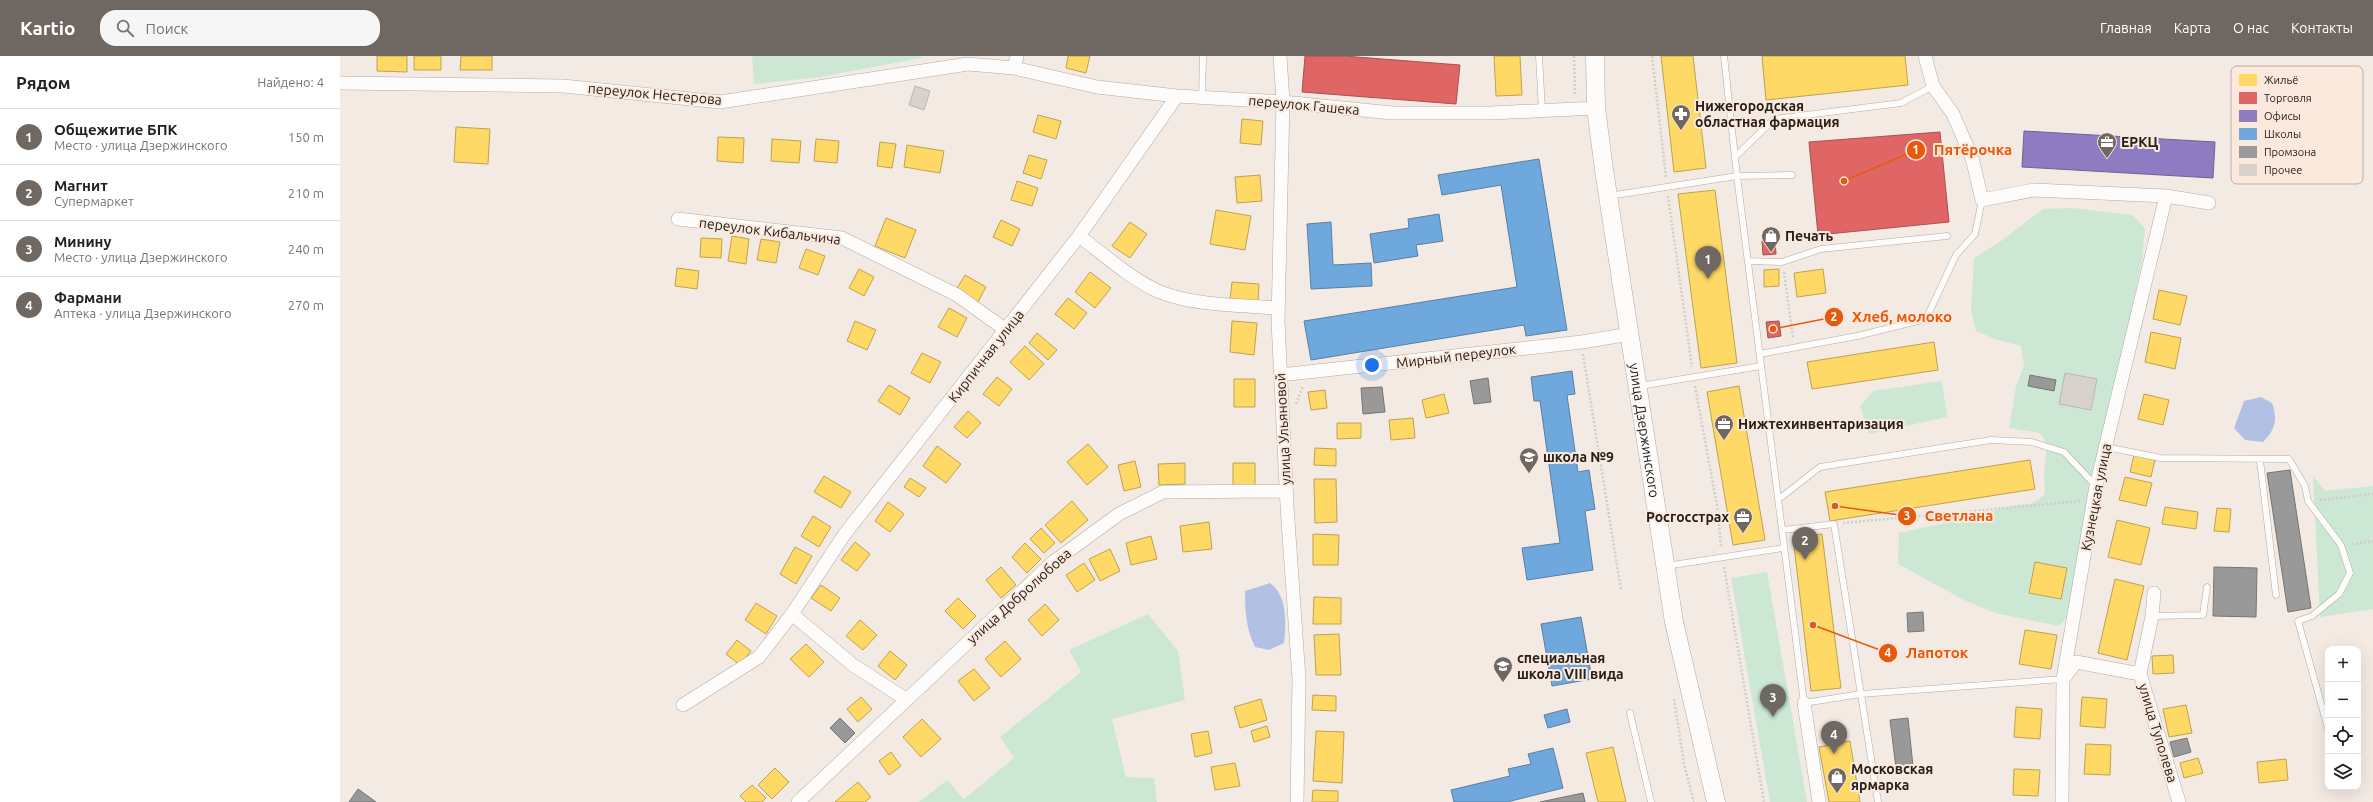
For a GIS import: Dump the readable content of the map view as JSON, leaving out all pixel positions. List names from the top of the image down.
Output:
{
  "streets": {
    "main road": ["улица Дзержинского"],
    "street": [
      "переулок Нестерова",
      "переулок Гашека",
      "переулок Кибальчича",
      "Кирпичная улица",
      "Мирный переулок",
      "улица Ульяновой",
      "Кузнецкая улица",
      "улица Добролюбова",
      "улица Туполева"
    ]
  },
  "crossings": [
    ["переулок Нестерова", "переулок Гашека"],
    ["переулок Гашека", "Кирпичная улица"],
    ["переулок Гашека", "улица Ульяновой"],
    ["переулок Гашека", "улица Дзержинского"],
    ["переулок Кибальчича", "Кирпичная улица"],
    ["Мирный переулок", "улица Ульяновой"],
    ["Мирный переулок", "улица Дзержинского"],
    ["улица Ульяновой", "улица Добролюбова"]
  ],
  "places": {
    "pharmacy": ["Нижегородская областная фармация"],
    "office": ["ЕРКЦ", "Нижтехинвентаризация", "Росгосстрах"],
    "other": [
      "Пятёрочка",
      "Хлеб, молоко",
      "Светлана",
      "Лапоток"
    ],
    "shop": ["Печать", "Московская ярмарка"],
    "school or university": ["школа №9", "специальная школа VIII вида"]
  },
  "legend": [
    "Жильё",
    "Торговля",
    "Офисы",
    "Школы",
    "Промзона",
    "Прочее"
  ],
  "page": {
    "header": "Kartio",
    "search": "Поиск",
    "nav": [
      "Главная",
      "Карта",
      "О нас",
      "Контакты"
    ],
    "heading": ["Рядом", "Найдено: 4"],
    "list": [
      {
        "mark": "1",
        "name": "Общежитие БПК",
        "note": "Место · улица Дзержинского",
        "value": "150 m"
      },
      {
        "mark": "2",
        "name": "Магнит",
        "note": "Супермаркет",
        "value": "210 m"
      },
      {
        "mark": "3",
        "name": "Минину",
        "note": "Место · улица Дзержинского",
        "value": "240 m"
      },
      {
        "mark": "4",
        "name": "Фармани",
        "note": "Аптека · улица Дзержинского",
        "value": "270 m"
      }
    ],
    "pins": [
      "1",
      "2",
      "3",
      "4"
    ],
    "map_buttons": ["+", "−"]
  }
}
